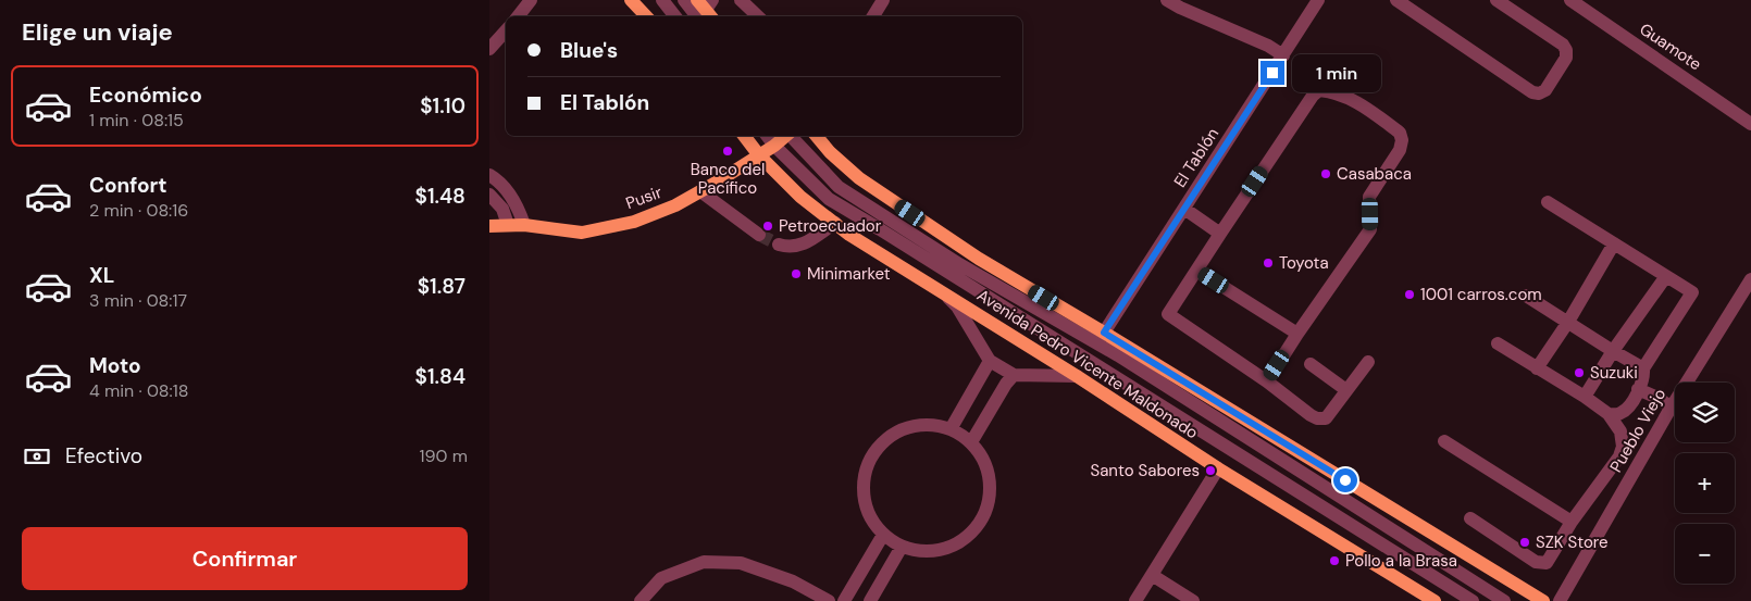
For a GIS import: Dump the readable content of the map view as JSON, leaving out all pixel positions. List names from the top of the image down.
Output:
{
  "streets": {
    "main road": ["Pusir", "Avenida Pedro Vicente Maldonado"],
    "street": ["Guamote", "El Tablón", "Pueblo Viejo"]
  },
  "crossings": [
    ["El Tablón", "Avenida Pedro Vicente Maldonado"],
    ["Pusir", "Avenida Pedro Vicente Maldonado"]
  ],
  "places": [
    "Banco del Pacífico",
    "Casabaca",
    "Petroecuador",
    "Toyota",
    "Minimarket",
    "1001 carros.com",
    "Suzuki",
    "Santo Sabores",
    "SZK Store",
    "Pollo a la Brasa"
  ],
  "page": {
    "heading": "Elige un viaje",
    "banner": ["Blue's", "El Tablón"],
    "bubble": "1 min",
    "list": [
      {
        "name": "Económico",
        "note": "1 min · 08:15",
        "value": "$1.10"
      },
      {
        "name": "Confort",
        "note": "2 min · 08:16",
        "value": "$1.48"
      },
      {
        "name": "XL",
        "note": "3 min · 08:17",
        "value": "$1.87"
      },
      {
        "name": "Moto",
        "note": "4 min · 08:18",
        "value": "$1.84"
      }
    ],
    "map_buttons": ["+", "−"],
    "pay": ["Efectivo", "190 m"],
    "buttons": "Confirmar"
  }
}
